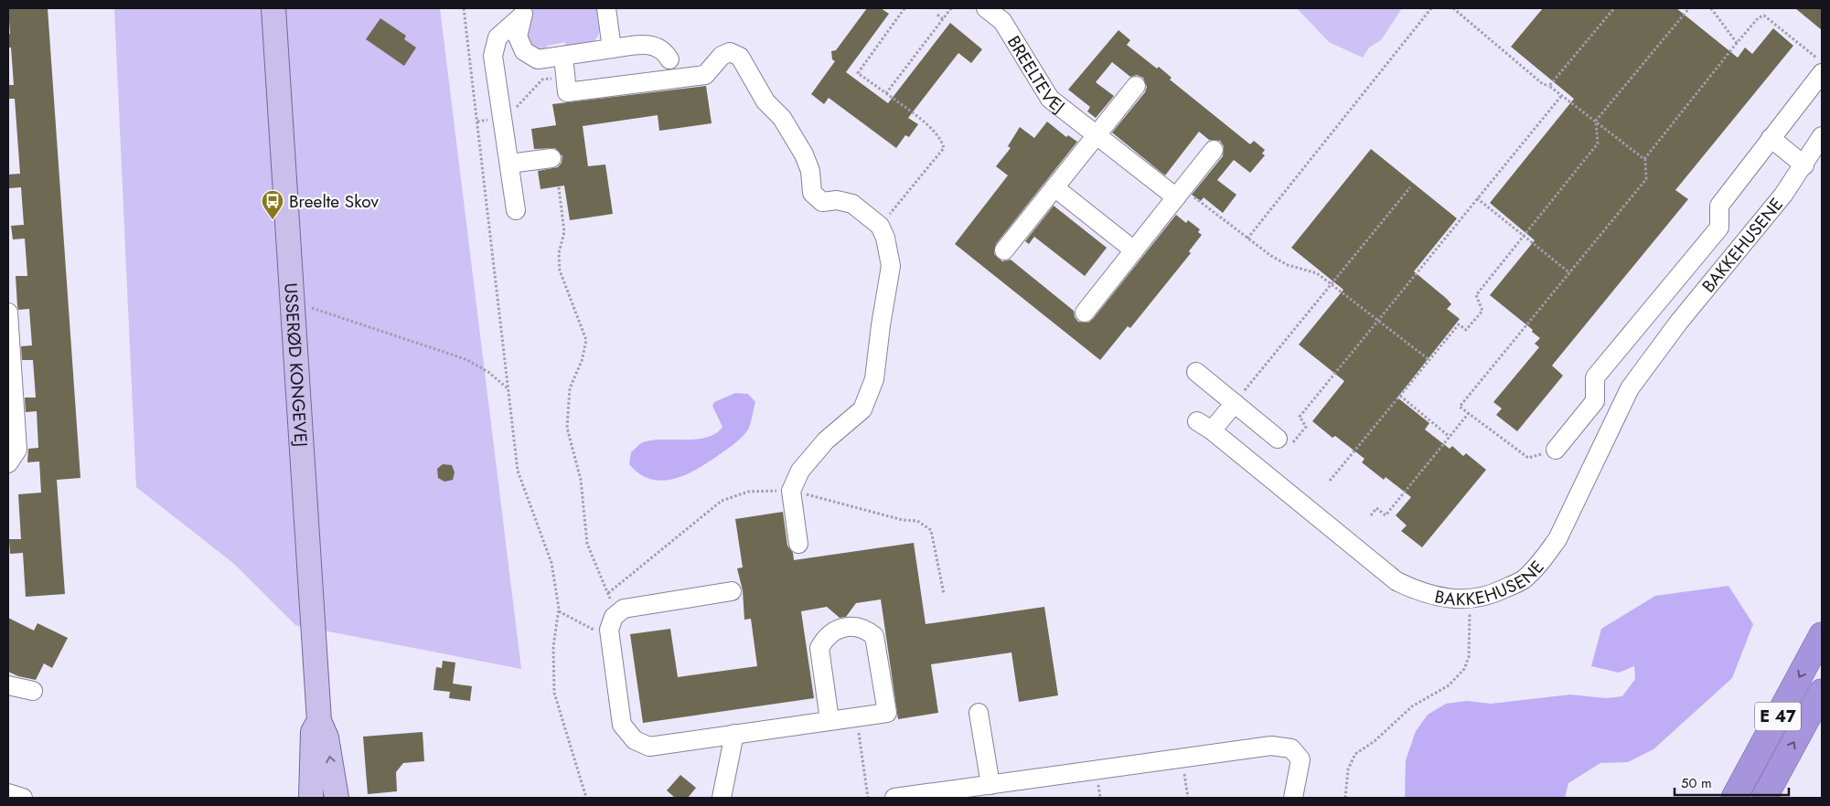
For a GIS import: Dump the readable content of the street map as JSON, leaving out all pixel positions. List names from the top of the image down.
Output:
{
  "streets": {
    "highway": ["E 47"],
    "main road": ["USSERØD KONGEVEJ"],
    "street": ["BREELTEVEJ", "BAKKEHUSENE"]
  },
  "places": {
    "bus stop": ["Breelte Skov"]
  },
  "scale_bar": "50 m"
}
